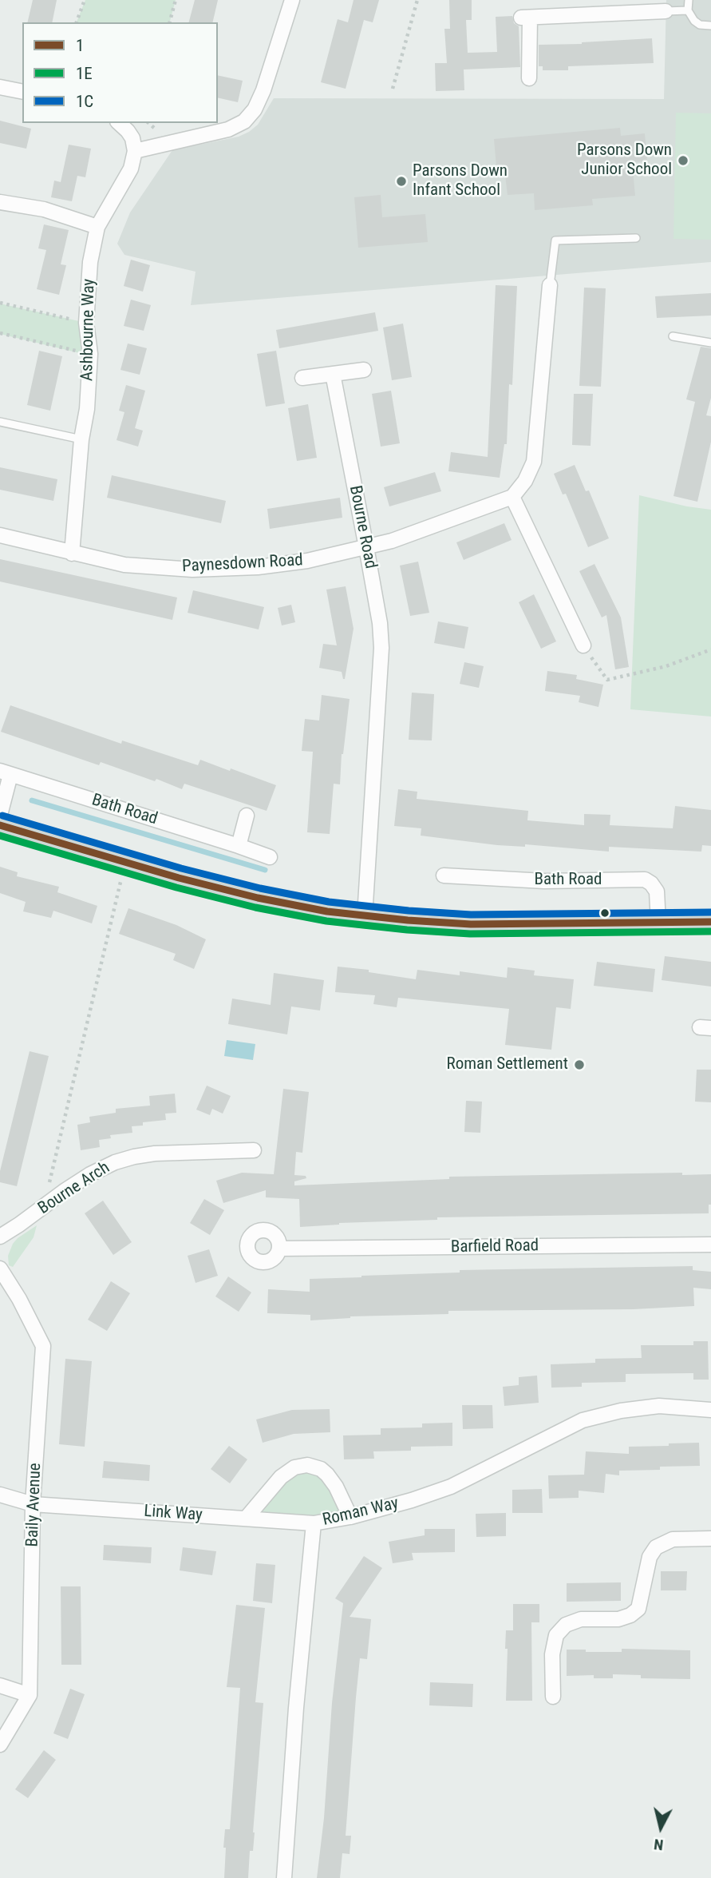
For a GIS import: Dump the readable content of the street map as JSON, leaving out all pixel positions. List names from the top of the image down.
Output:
{
  "streets": {
    "street": [
      "Ashbourne Way",
      "Bourne Road",
      "Paynesdown Road",
      "Bath Road",
      "Bourne Arch",
      "Barfield Road",
      "Baily Avenue",
      "Roman Way",
      "Link Way"
    ]
  },
  "crossings": [
    ["Ashbourne Way", "Paynesdown Road"],
    ["Bourne Road", "Paynesdown Road"],
    ["Baily Avenue", "Link Way"],
    ["Roman Way", "Link Way"]
  ],
  "places": ["Parsons Down Junior School", "Parsons Down Infant School", "Roman Settlement"],
  "lines": ["transit line 1C", "transit line 1", "transit line 1E"],
  "legend": ["1", "1E", "1C"],
  "north": "bottom"
}
